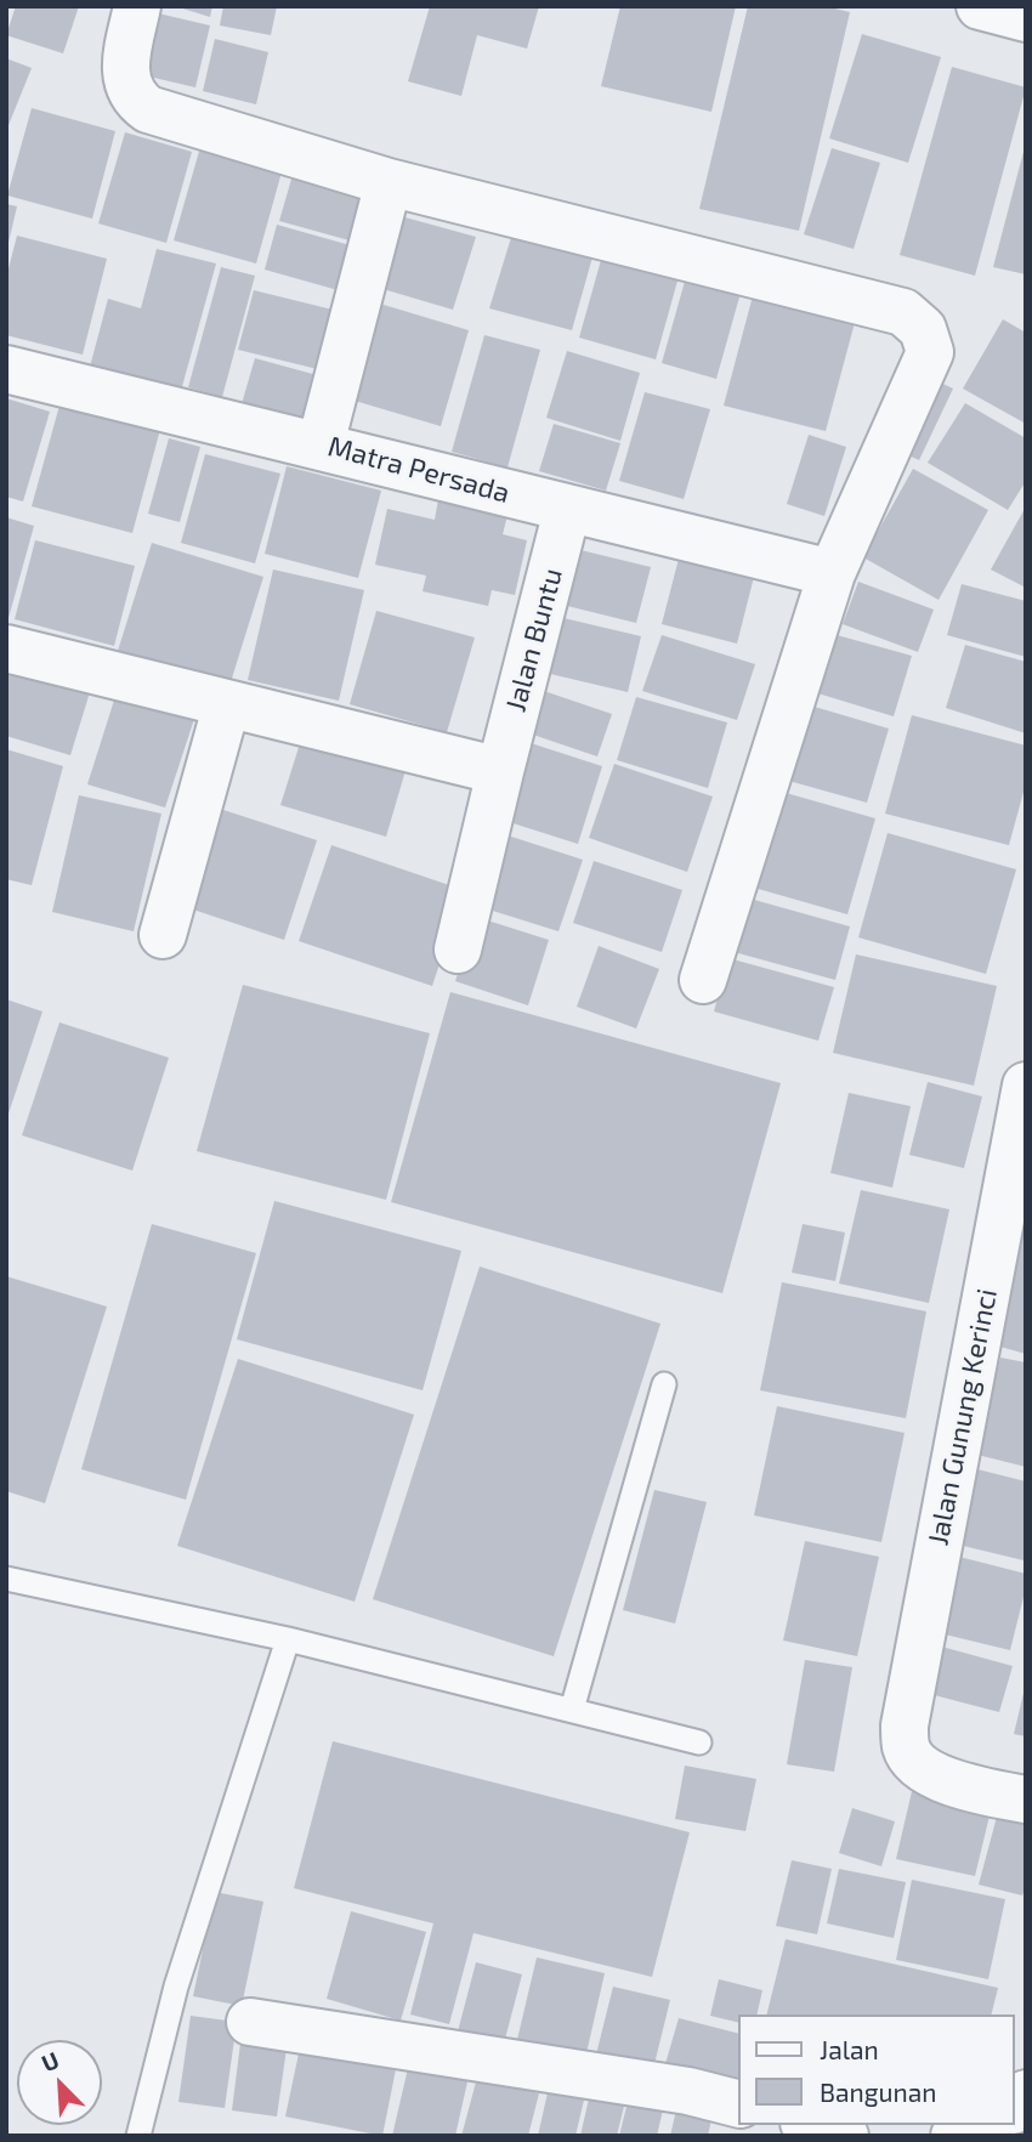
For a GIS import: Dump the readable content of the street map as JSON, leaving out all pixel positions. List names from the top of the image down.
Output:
{
  "streets": {
    "street": ["Matra Persada", "Jalan Buntu", "Jalan Gunung Kerinci"]
  },
  "crossings": [
    ["Matra Persada", "Jalan Buntu"]
  ],
  "legend": ["Jalan", "Bangunan"],
  "north": "top left"
}
